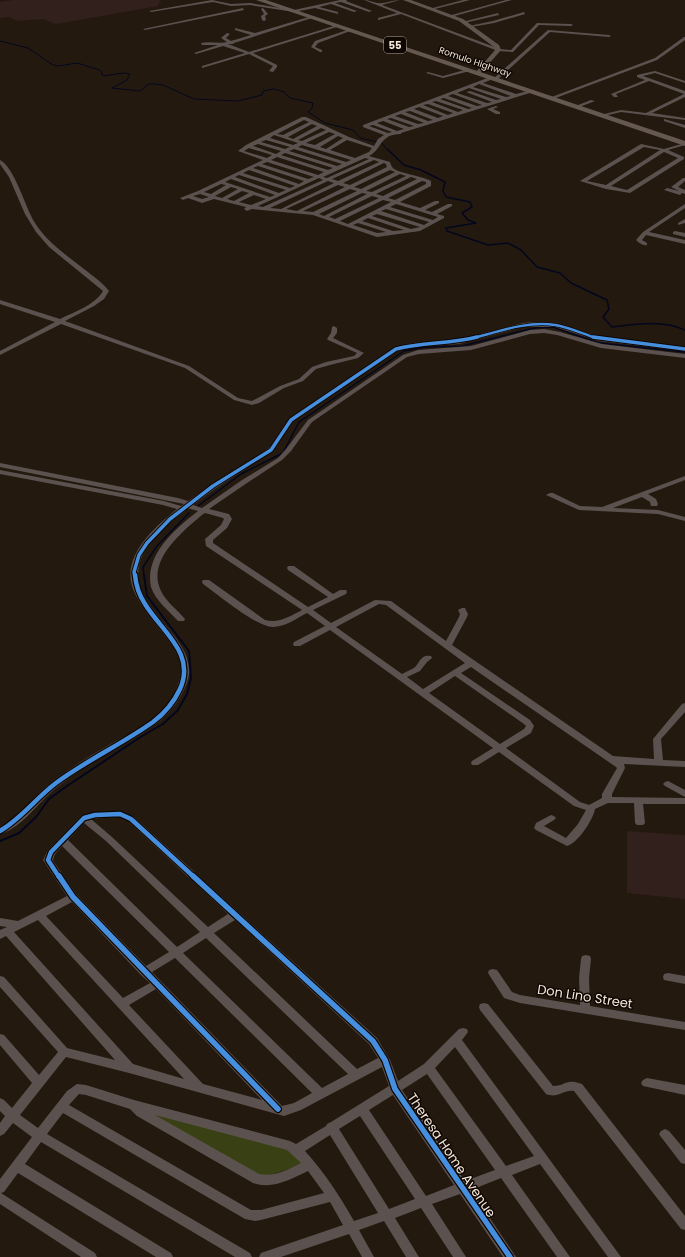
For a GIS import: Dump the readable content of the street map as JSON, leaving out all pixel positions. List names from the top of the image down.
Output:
{
  "streets": {
    "highway": ["55", "Romulo Highway"],
    "street": ["Don Lino Street", "Theresa Home Avenue"]
  }
}
